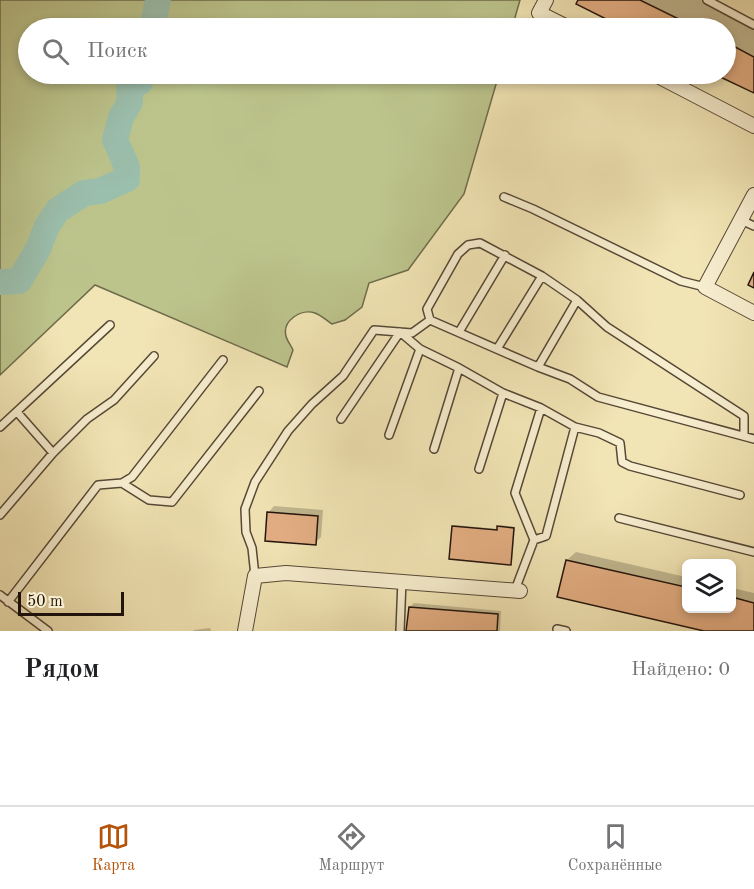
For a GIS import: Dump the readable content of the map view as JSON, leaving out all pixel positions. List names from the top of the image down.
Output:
{
  "scale_bar": "50 m",
  "page": {
    "search": "Поиск",
    "scale": "50 m",
    "heading": ["Рядом", "Найдено: 0"],
    "nav": ["Карта", "Маршрут", "Сохранённые"]
  }
}
